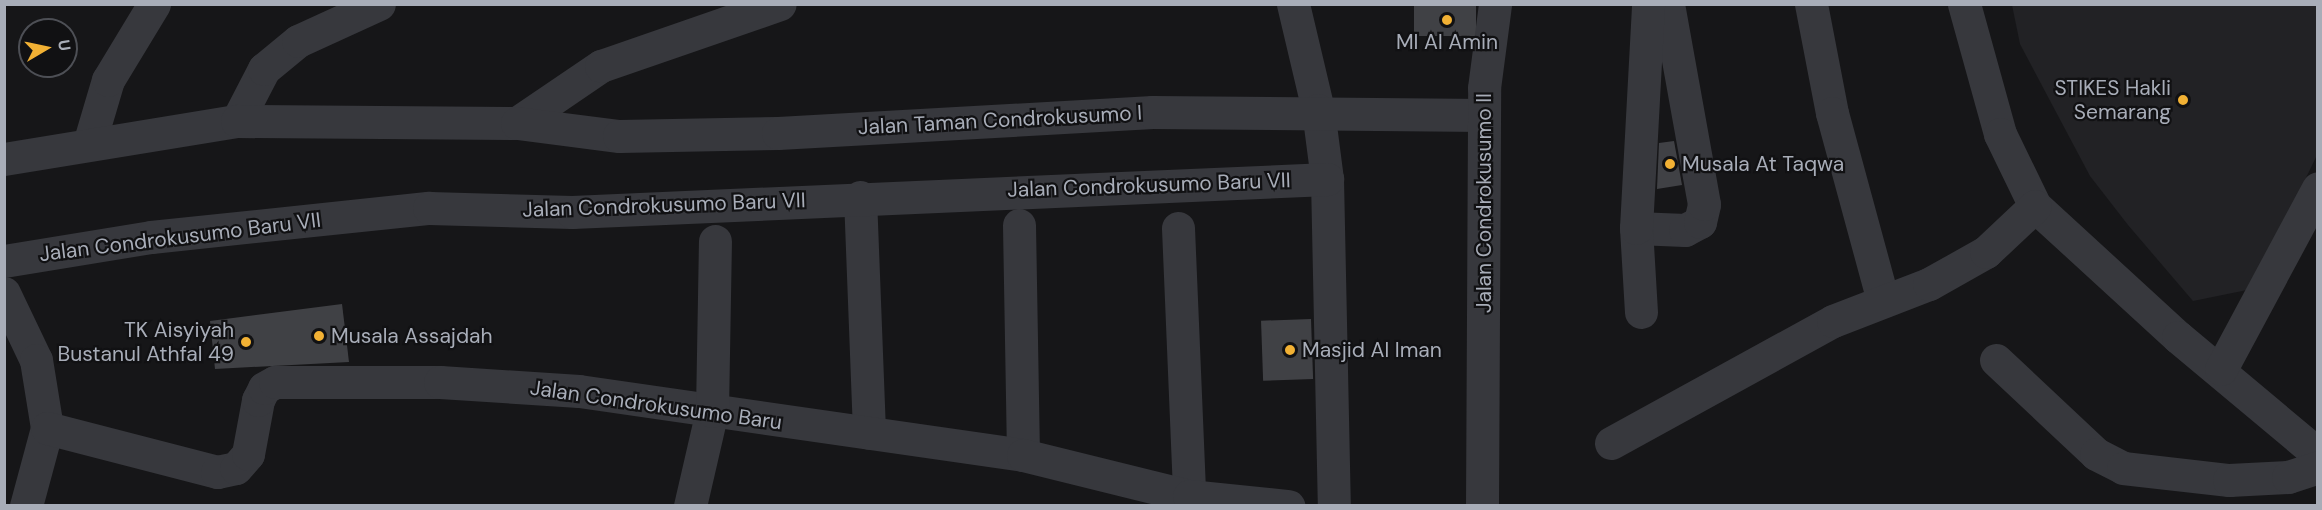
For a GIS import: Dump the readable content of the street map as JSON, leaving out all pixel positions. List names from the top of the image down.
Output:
{
  "streets": {
    "street": [
      "Jalan Taman Condrokusumo I",
      "Jalan Condrokusumo Baru VII",
      "Jalan Condrokusumo II",
      "Jalan Condrokusumo Baru"
    ]
  },
  "crossings": [
    ["Jalan Taman Condrokusumo I", "Jalan Condrokusumo II"]
  ],
  "places": [
    "MI Al Amin",
    "STIKES Hakli Semarang",
    "Musala At Taqwa",
    "Musala Assajdah",
    "TK Aisyiyah Bustanul Athfal 49",
    "Masjid Al Iman"
  ],
  "north": "right"
}
